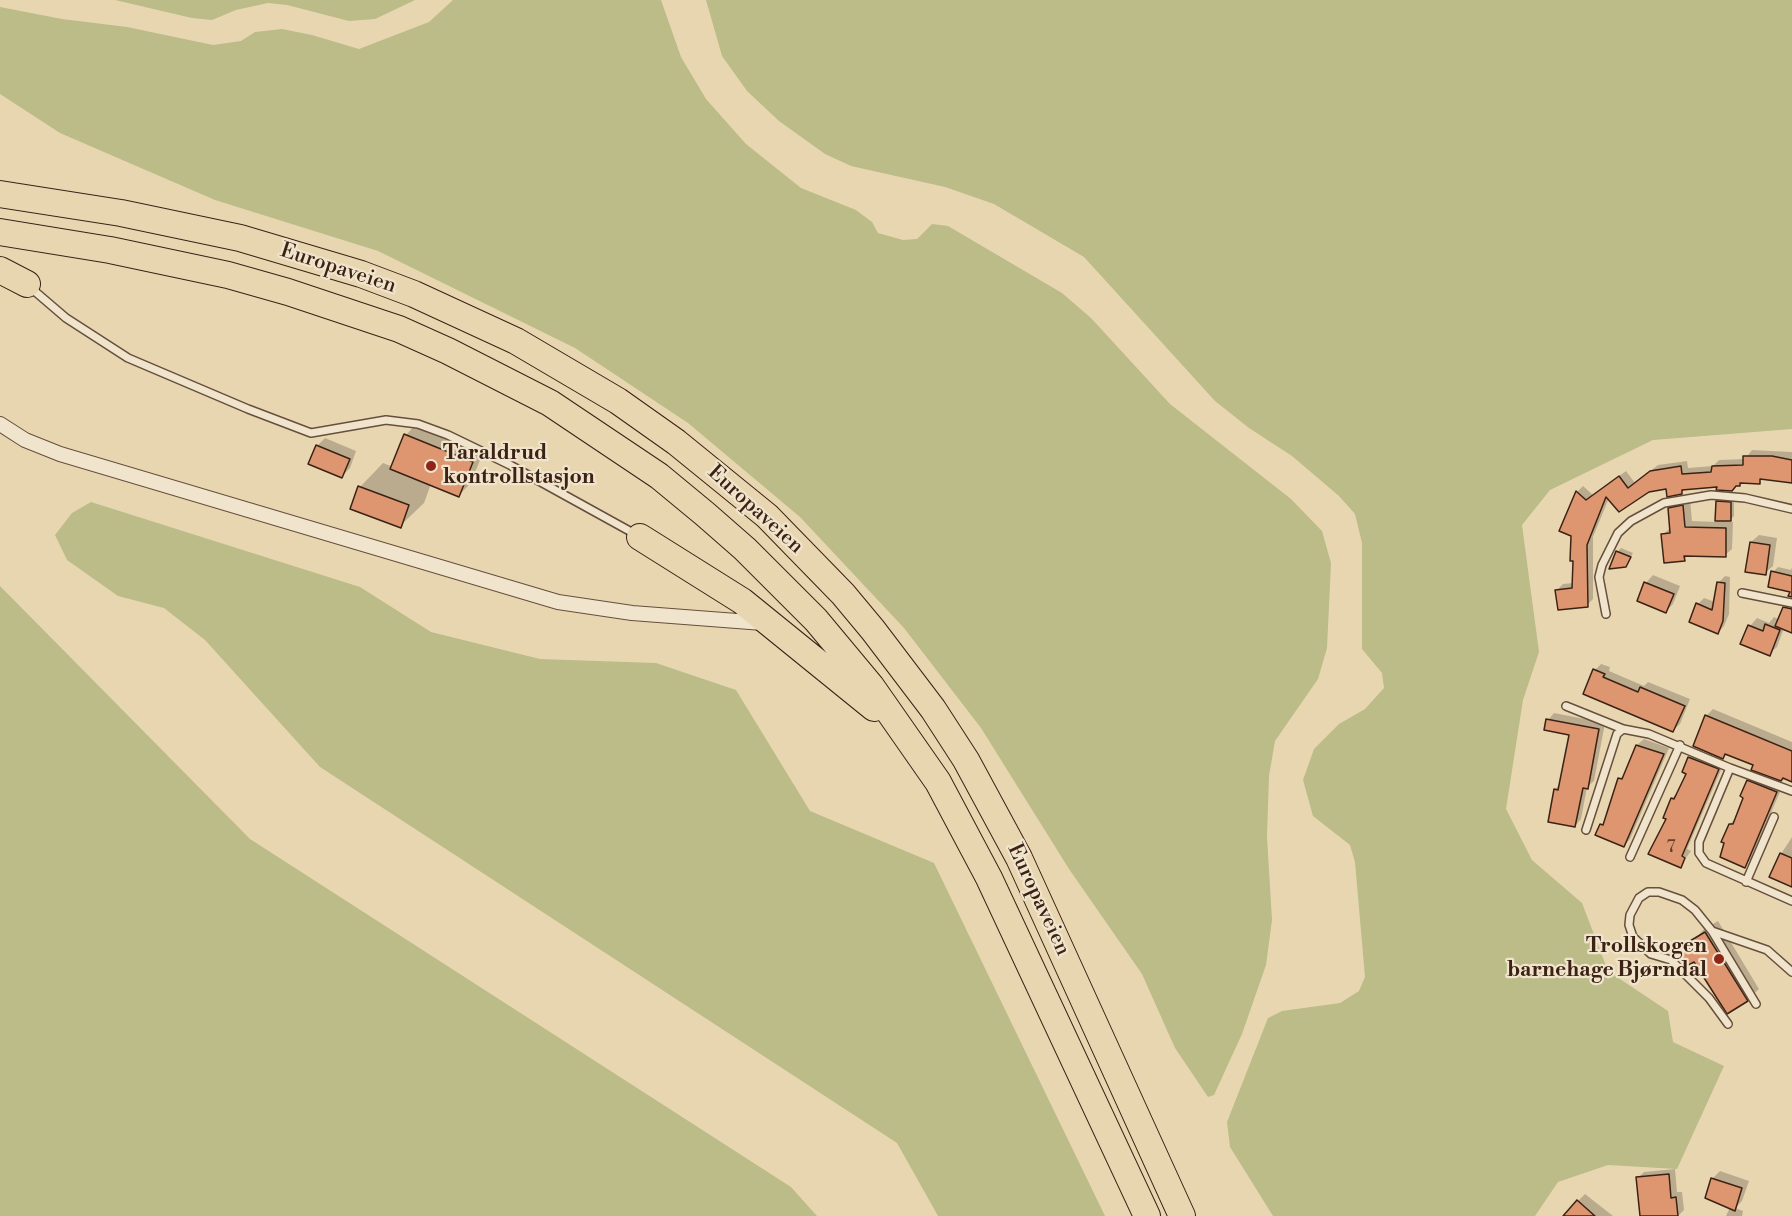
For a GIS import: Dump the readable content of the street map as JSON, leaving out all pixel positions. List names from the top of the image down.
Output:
{
  "streets": {
    "highway": ["Europaveien"]
  },
  "places": ["Taraldrud kontrollstasjon", "Trollskogen barnehage Bjørndal"],
  "house_numbers": ["7"]
}
